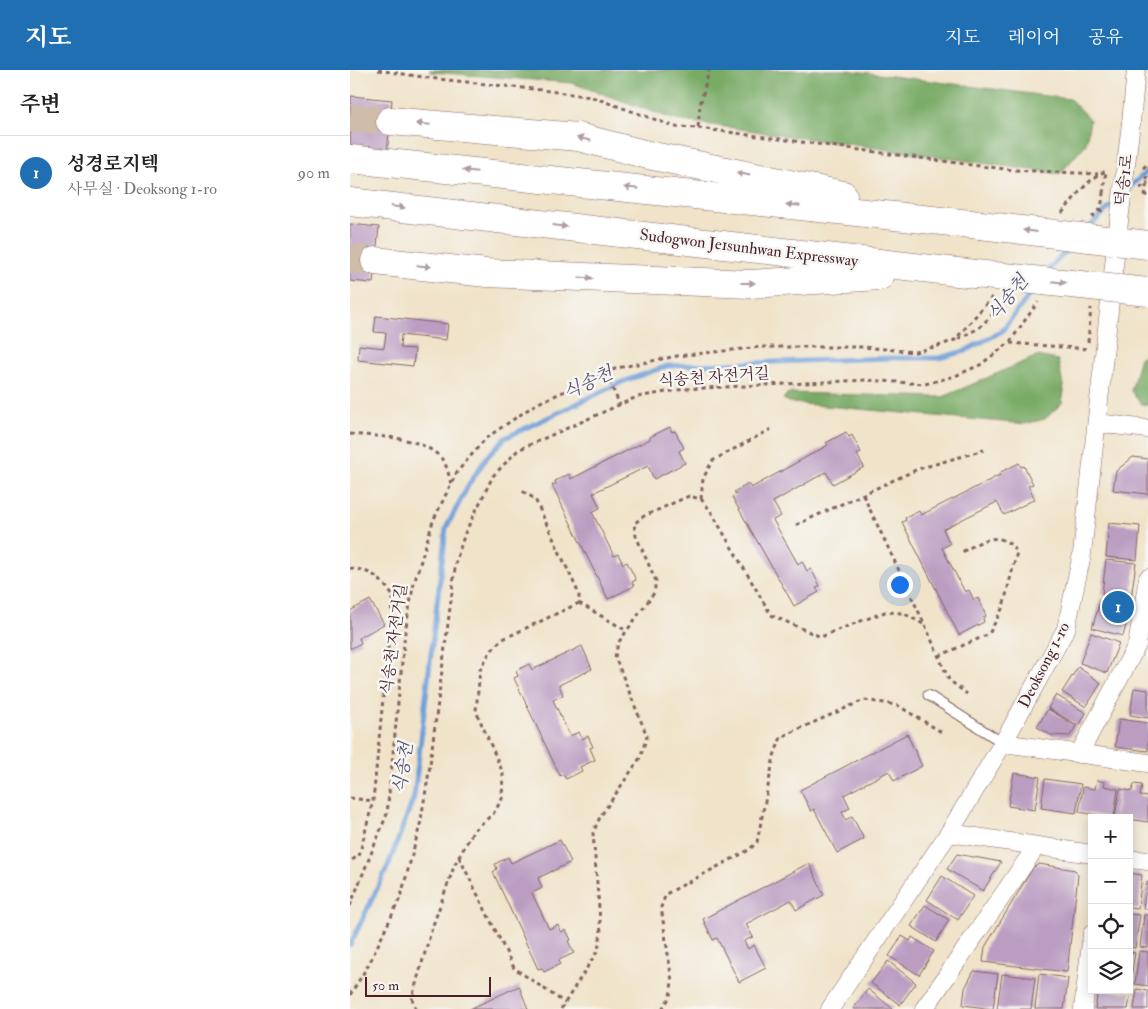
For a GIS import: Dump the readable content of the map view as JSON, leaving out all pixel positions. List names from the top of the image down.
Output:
{
  "streets": {
    "highway": ["Sudogwon Je1sunhwan Expressway"],
    "street": ["덕송1로", "Deoksong 1-ro"],
    "path": ["식송천 자전거길"]
  },
  "crossings": [
    ["덕송1로", "Deoksong 1-ro"]
  ],
  "water": ["식송천"],
  "scale_bar": "50 m",
  "page": {
    "header": "지도",
    "nav": ["지도", "레이어", "공유"],
    "heading": "주변",
    "list": [
      {
        "mark": "1",
        "name": "성경로지텍",
        "note": "사무실 · Deoksong 1-ro",
        "value": "90 m"
      }
    ],
    "pins": "1",
    "map_buttons": ["+", "−"],
    "scale": "50 m"
  }
}
